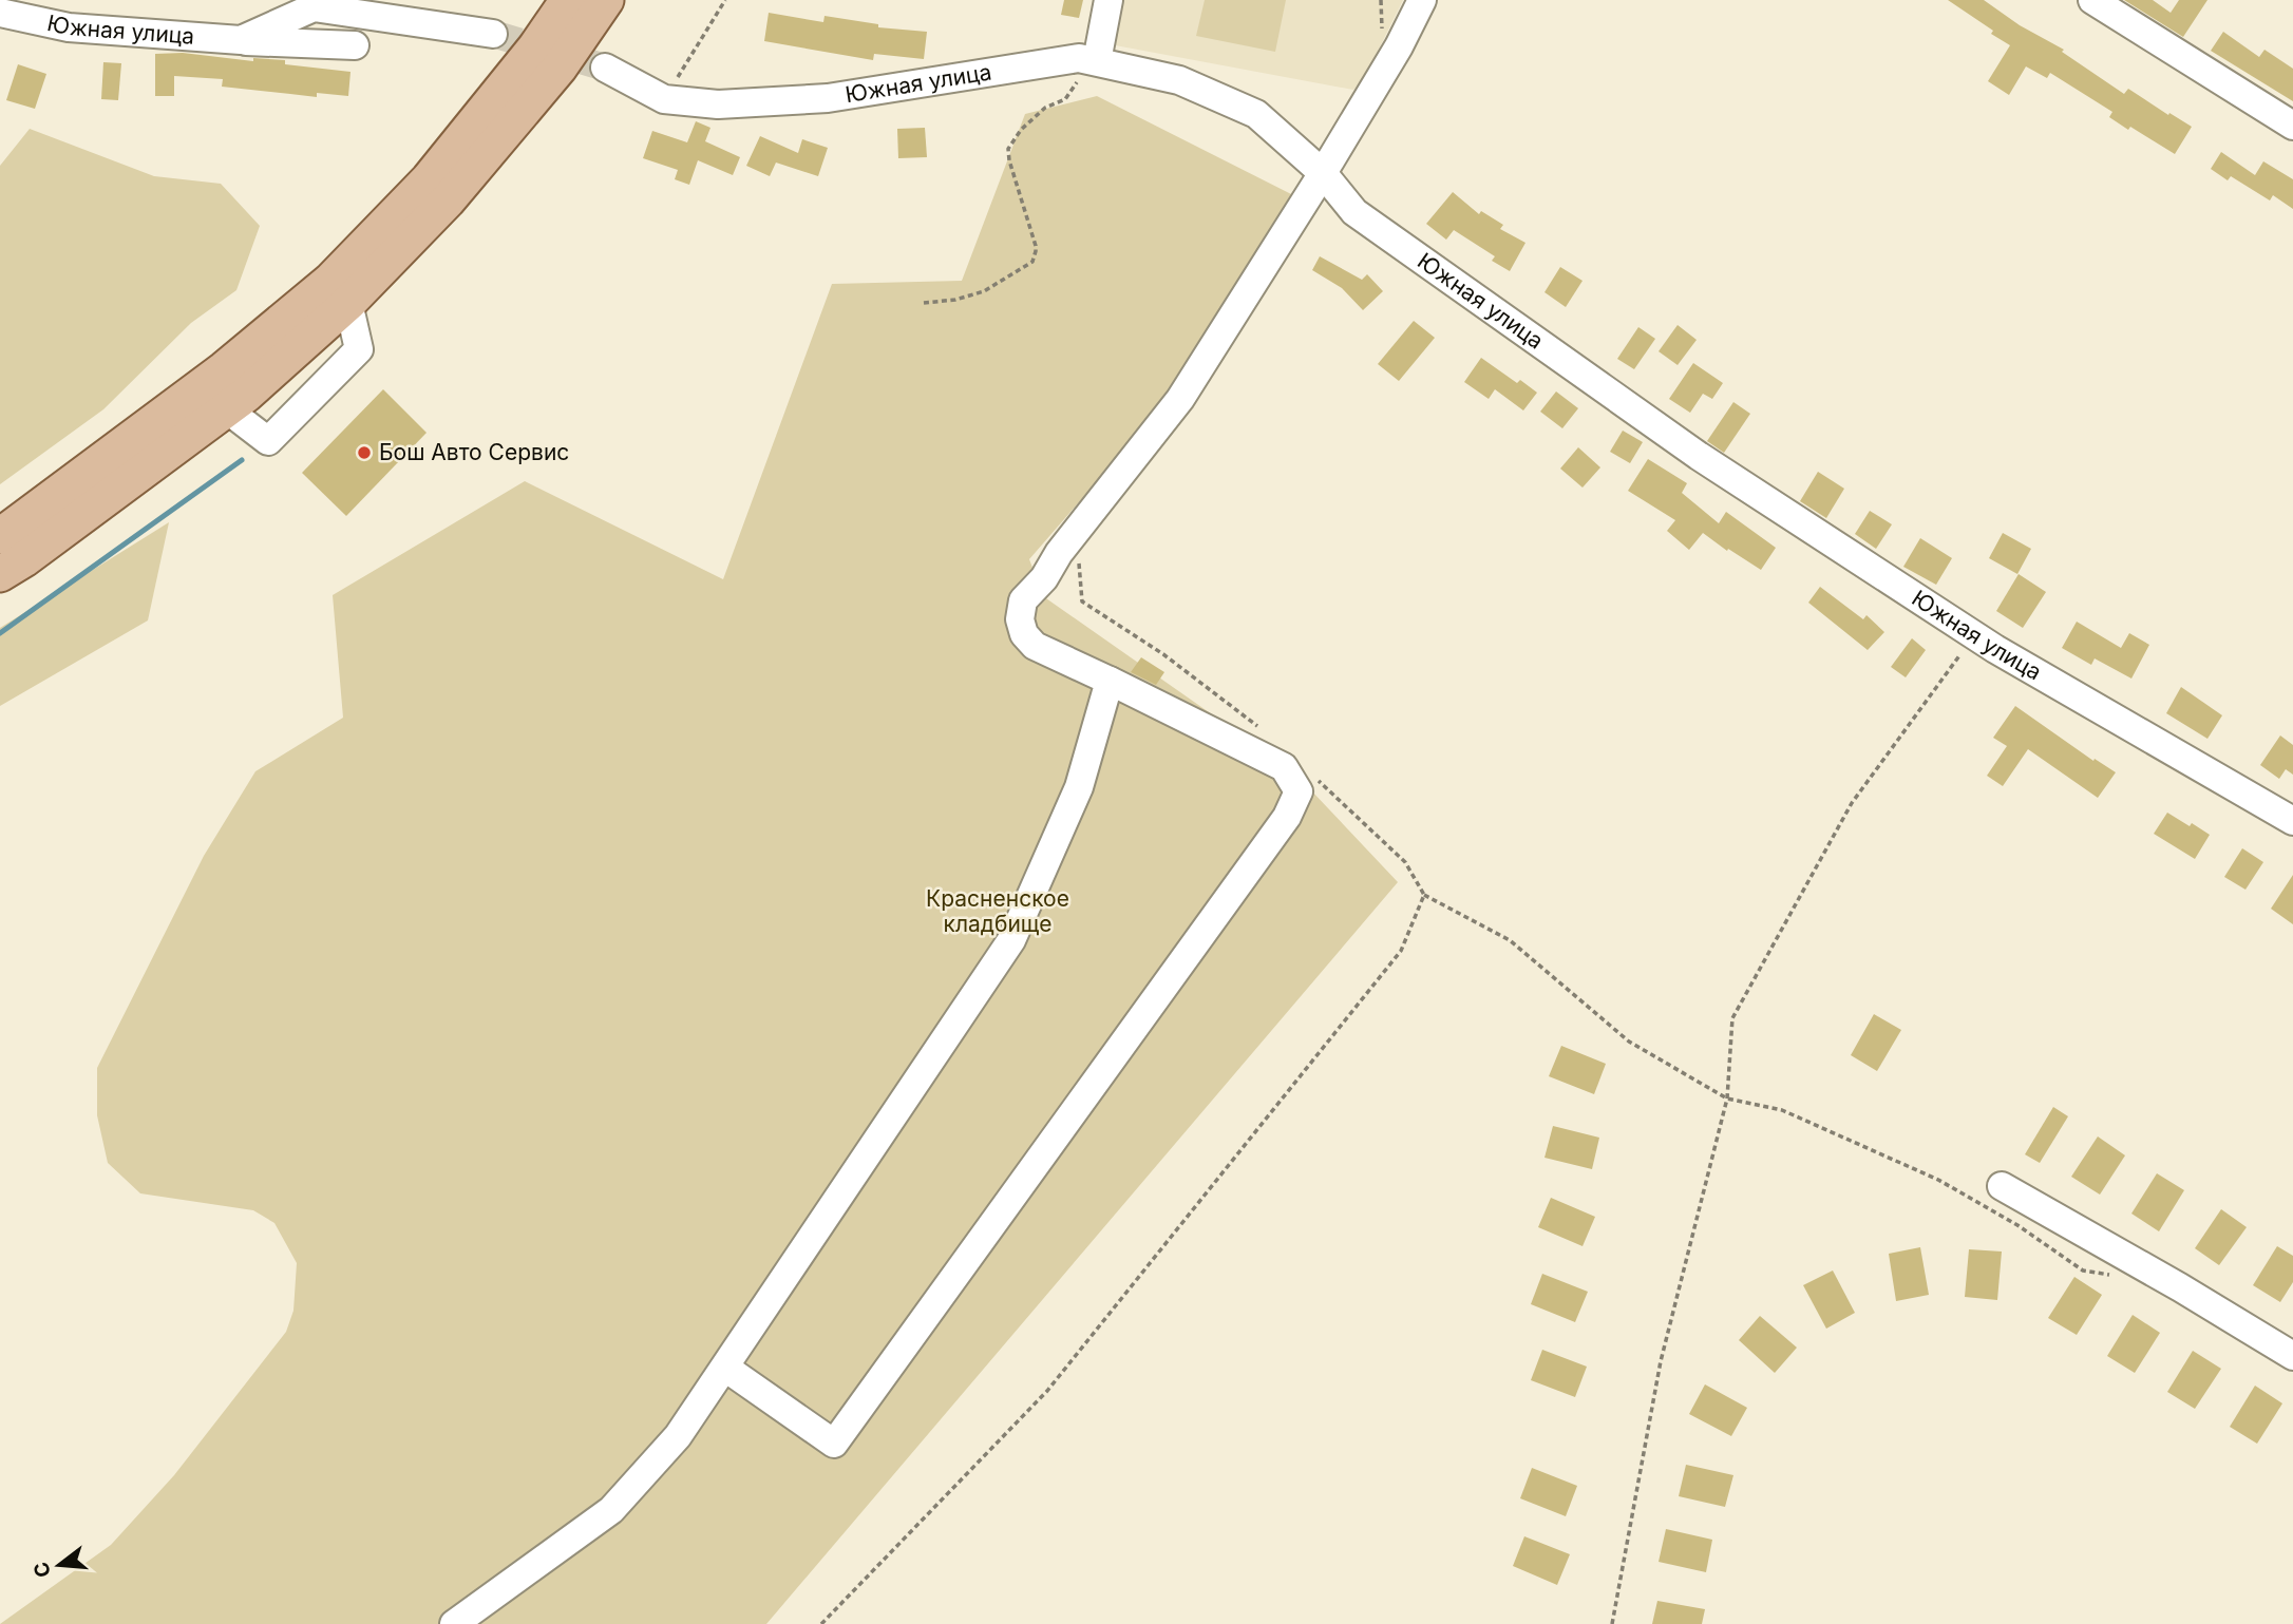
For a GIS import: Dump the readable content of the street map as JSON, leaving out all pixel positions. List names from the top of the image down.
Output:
{
  "streets": {
    "street": ["Южная улица"]
  },
  "parks": ["Красненское кладбище"],
  "places": ["Бош Авто Сервис"],
  "north": "left"
}
